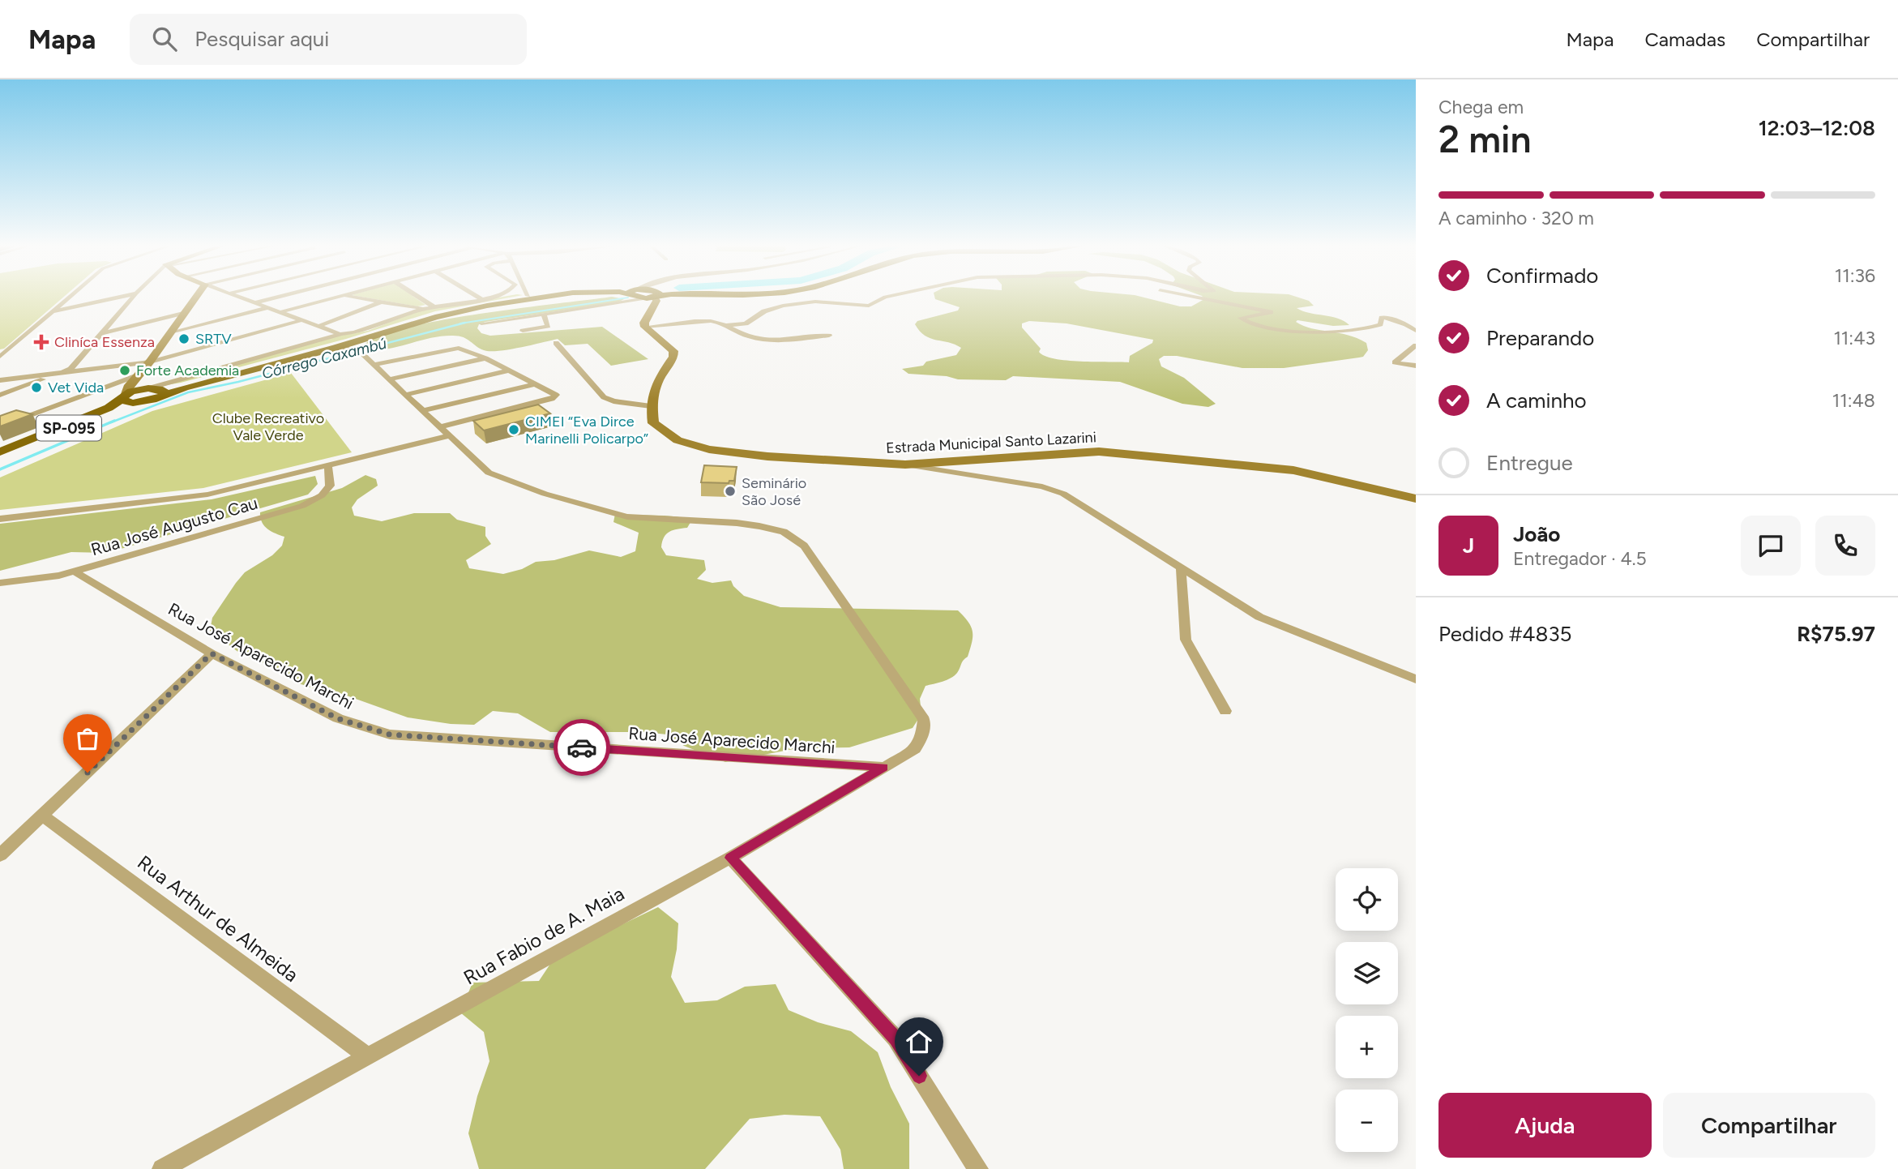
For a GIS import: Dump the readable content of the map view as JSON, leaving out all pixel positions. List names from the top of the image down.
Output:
{
  "streets": {
    "main road": ["SP-095"],
    "street": [
      "Estrada Municipal Santo Lazarini",
      "Rua José Augusto Cau",
      "Rua José Aparecido Marchi",
      "Rua Arthur de Almeida",
      "Rua Fabio de A. Maia"
    ]
  },
  "crossings": [
    ["Rua José Augusto Cau", "Rua José Aparecido Marchi"],
    ["Rua José Aparecido Marchi", "Rua Fabio de A. Maia"],
    ["Rua Arthur de Almeida", "Rua Fabio de A. Maia"]
  ],
  "water": ["Córrego Caxambú"],
  "parks": ["Clube Recreativo Vale Verde"],
  "places": {
    "other": [
      "SRTV",
      "Forte Academia",
      "Vet Vida",
      "CIMEI “Eva Dirce Marinelli Policarpo”",
      "Seminário São José"
    ],
    "health": ["Cliníca Essenza"]
  },
  "page": {
    "header": "Mapa",
    "search": "Pesquisar aqui",
    "nav": ["Mapa", "Camadas", "Compartilhar"],
    "heading": ["2 min", "Chega em", "12:03–12:08"],
    "panel": [
      "João",
      "Entregador · 4.5",
      "Pedido #4835",
      "R$75.97"
    ],
    "bar": "A caminho · 320 m",
    "list": [
      ["Confirmado", "11:36"],
      ["Preparando", "11:43"],
      ["A caminho", "11:48"],
      "Entregue"
    ],
    "round": "J",
    "map_buttons": ["+", "−"],
    "buttons": ["Ajuda", "Compartilhar"]
  }
}
